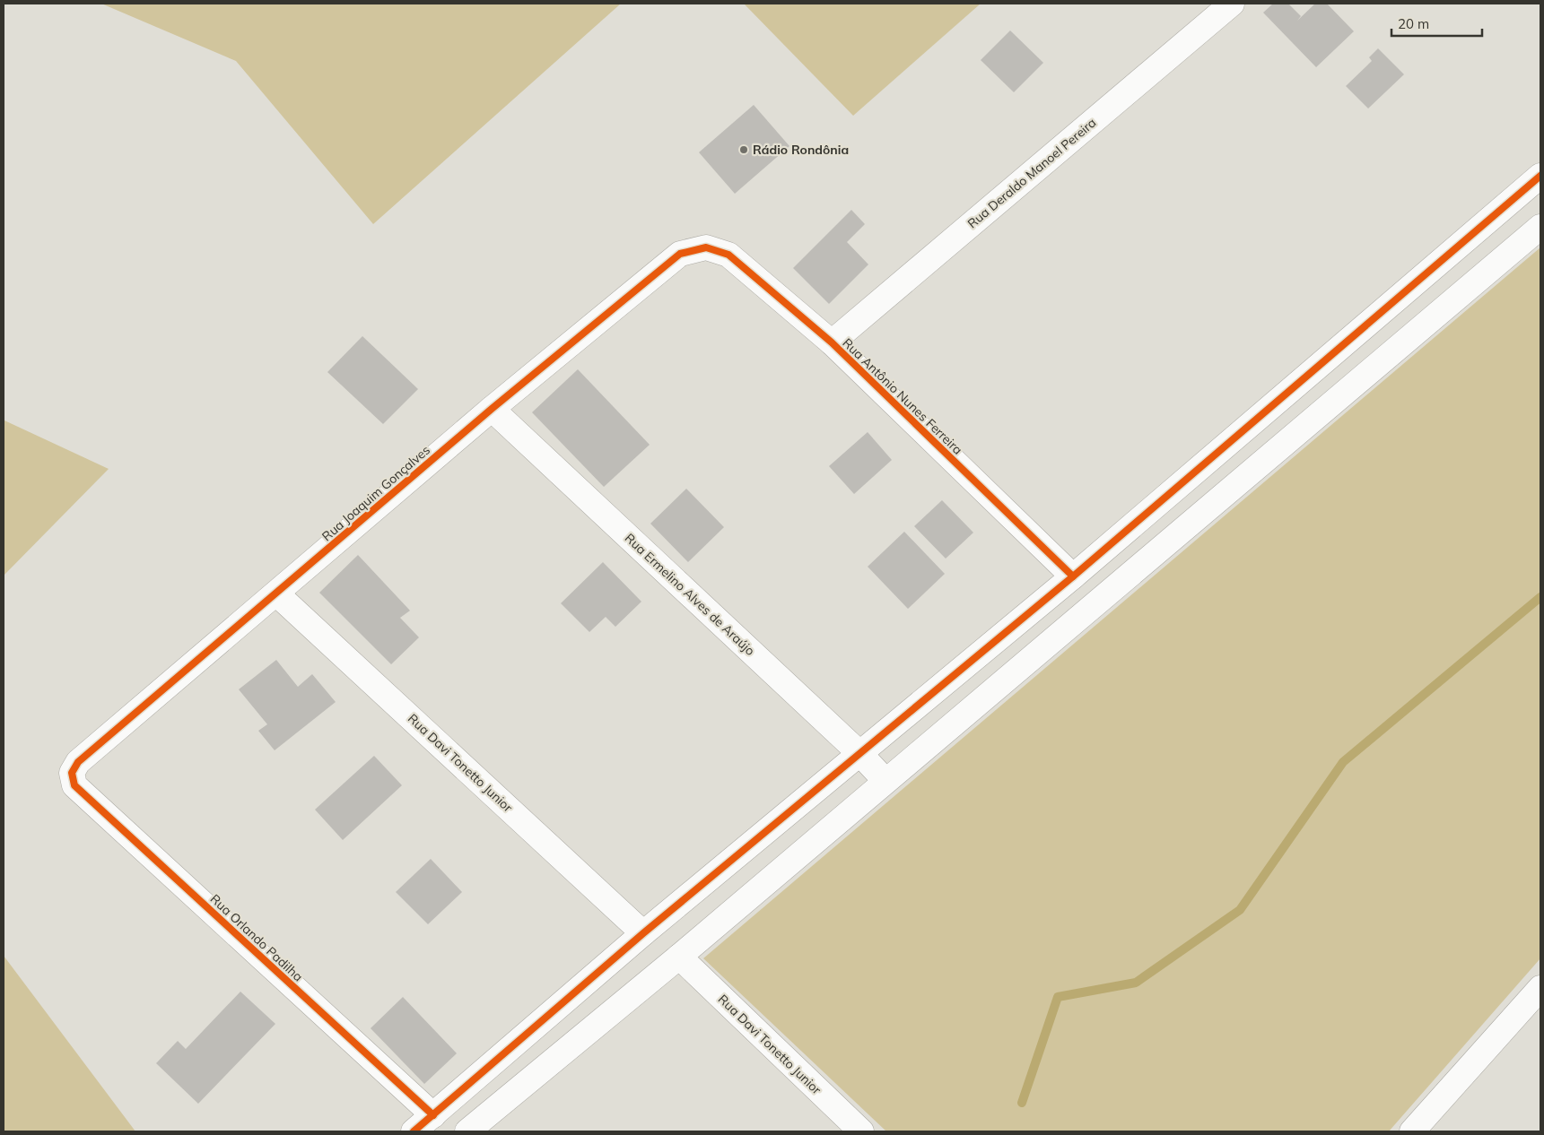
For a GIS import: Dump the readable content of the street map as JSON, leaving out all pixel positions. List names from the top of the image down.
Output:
{
  "streets": {
    "street": [
      "Rua Deraldo Manoel Pereira",
      "Rua Antônio Nunes Ferreira",
      "Rua Joaquim Gonçalves",
      "Rua Ermelino Alves de Araújo",
      "Rua Davi Tonetto Junior",
      "Rua Orlando Padilha"
    ]
  },
  "crossings": [
    ["Rua Deraldo Manoel Pereira", "Rua Antônio Nunes Ferreira"],
    ["Rua Antônio Nunes Ferreira", "Rua Joaquim Gonçalves"],
    ["Rua Joaquim Gonçalves", "Rua Ermelino Alves de Araújo"],
    ["Rua Joaquim Gonçalves", "Rua Davi Tonetto Junior"],
    ["Rua Joaquim Gonçalves", "Rua Orlando Padilha"]
  ],
  "places": ["Rádio Rondônia"],
  "scale_bar": "20 m"
}
